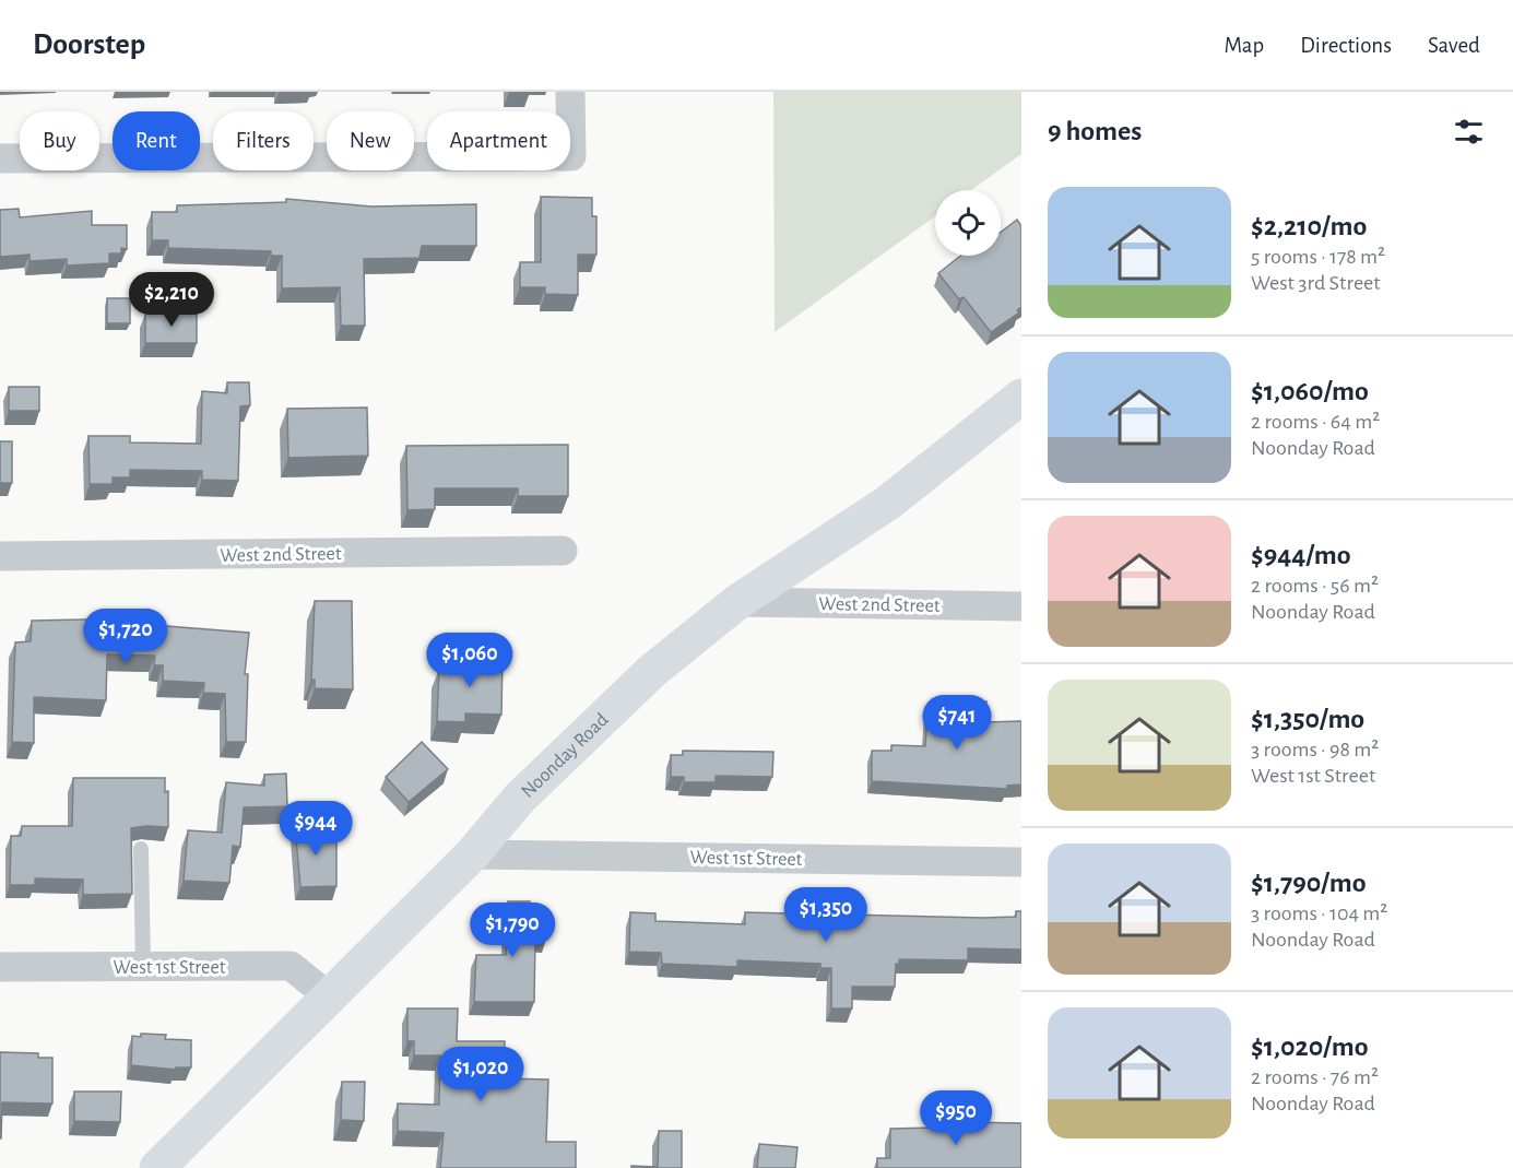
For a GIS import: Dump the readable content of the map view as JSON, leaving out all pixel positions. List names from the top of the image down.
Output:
{
  "streets": {
    "street": ["West 2nd Street", "Noonday Road", "West 1st Street"]
  },
  "crossings": [
    ["West 2nd Street", "Noonday Road"],
    ["Noonday Road", "West 1st Street"]
  ],
  "page": {
    "header": "Doorstep",
    "nav": ["Map", "Directions", "Saved"],
    "heading": "9 homes",
    "chip": [
      "Buy",
      "Rent",
      "Filters",
      "New",
      "Apartment"
    ],
    "list": [
      {
        "name": "$2,210/mo",
        "note": "5 rooms · 178 m² · West 3rd Street"
      },
      {
        "name": "$1,060/mo",
        "note": "2 rooms · 64 m² · Noonday Road"
      },
      {
        "name": "$944/mo",
        "note": "2 rooms · 56 m² · Noonday Road"
      },
      {
        "name": "$1,350/mo",
        "note": "3 rooms · 98 m² · West 1st Street"
      },
      {
        "name": "$1,790/mo",
        "note": "3 rooms · 104 m² · Noonday Road"
      },
      {
        "name": "$1,020/mo",
        "note": "2 rooms · 76 m² · Noonday Road"
      }
    ],
    "price": [
      "$2,210",
      "$1,720",
      "$1,060",
      "$741",
      "$944",
      "$1,350",
      "$1,790",
      "$1,020",
      "$950"
    ]
  }
}
